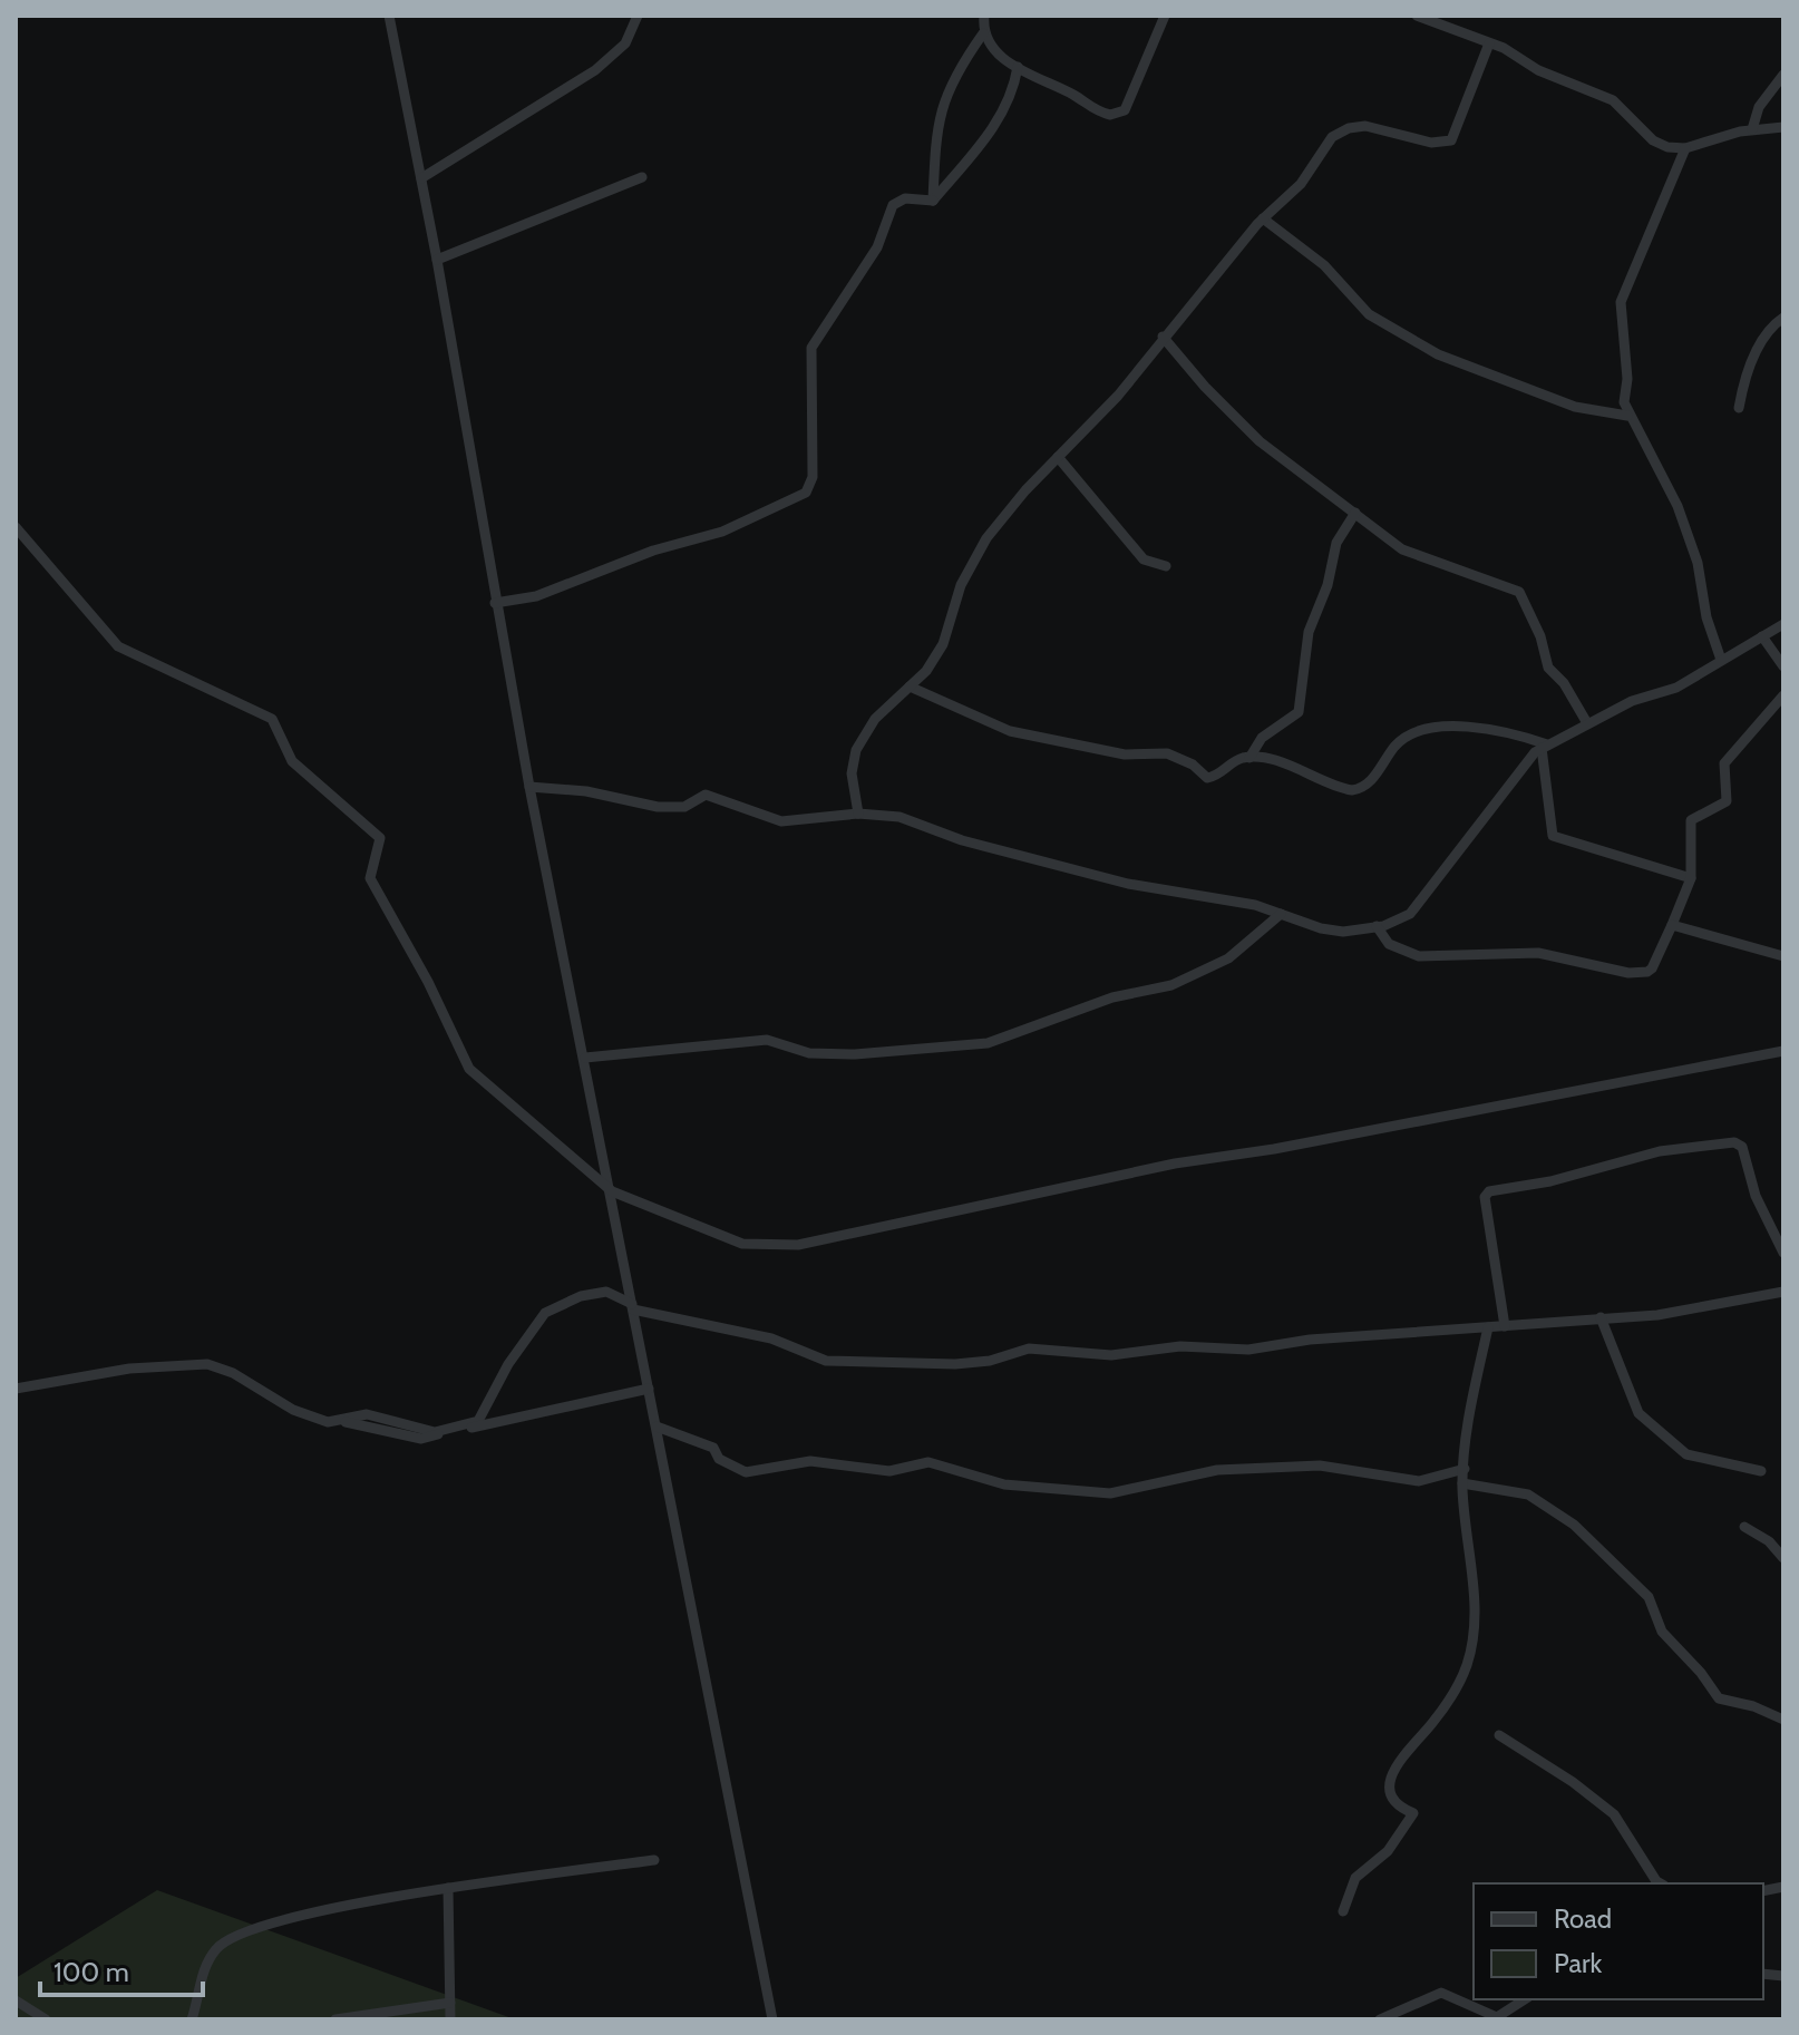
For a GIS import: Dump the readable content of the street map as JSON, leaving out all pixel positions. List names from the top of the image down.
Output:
{
  "legend": ["Road", "Park"],
  "scale_bar": "100 m"
}
